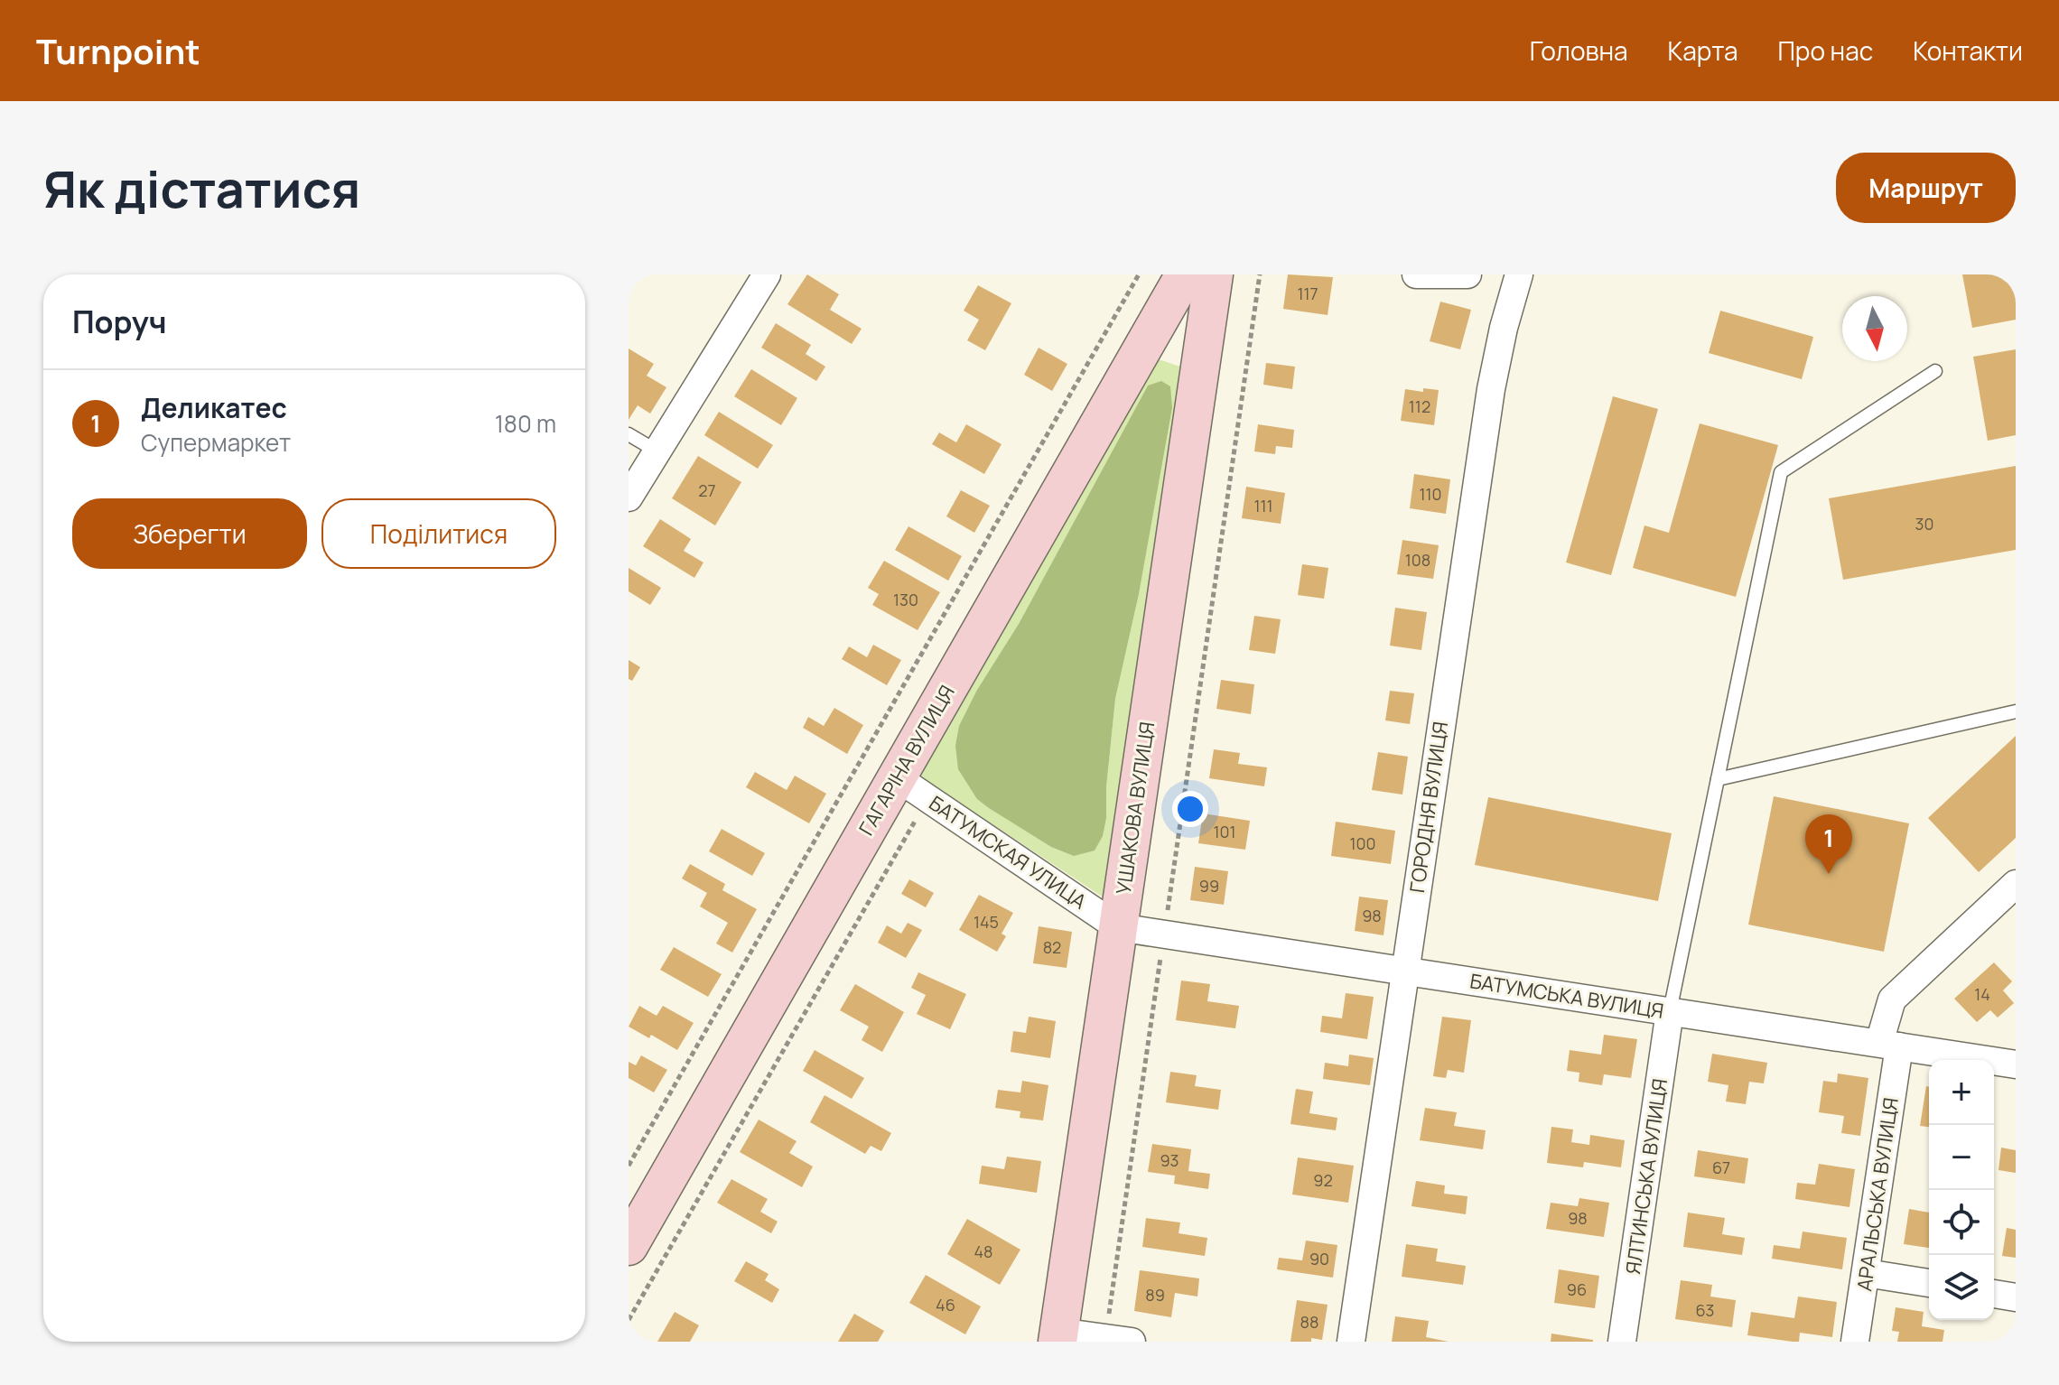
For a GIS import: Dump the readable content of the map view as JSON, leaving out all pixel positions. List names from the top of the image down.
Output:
{
  "streets": {
    "street": [
      "ГАГАРІНА ВУЛИЦЯ",
      "ГОРОДНЯ ВУЛИЦЯ",
      "УШАКОВА ВУЛИЦЯ",
      "БАТУМСКАЯ УЛИЦА",
      "БАТУМСЬКА ВУЛИЦЯ",
      "ЯЛТИНСЬКА ВУЛИЦЯ",
      "АРАЛЬСЬКА ВУЛИЦЯ"
    ]
  },
  "crossings": [
    ["ГАГАРІНА ВУЛИЦЯ", "БАТУМСКАЯ УЛИЦА"],
    ["ГОРОДНЯ ВУЛИЦЯ", "БАТУМСЬКА ВУЛИЦЯ"],
    ["УШАКОВА ВУЛИЦЯ", "БАТУМСКАЯ УЛИЦА"],
    ["УШАКОВА ВУЛИЦЯ", "БАТУМСЬКА ВУЛИЦЯ"],
    ["БАТУМСКАЯ УЛИЦА", "БАТУМСЬКА ВУЛИЦЯ"],
    ["БАТУМСЬКА ВУЛИЦЯ", "ЯЛТИНСЬКА ВУЛИЦЯ"],
    ["БАТУМСЬКА ВУЛИЦЯ", "АРАЛЬСЬКА ВУЛИЦЯ"]
  ],
  "house_numbers": [
    "117",
    "112",
    "27",
    "110",
    "111",
    "30",
    "108",
    "130",
    "101",
    "100",
    "99",
    "98",
    "145",
    "82",
    "14",
    "93",
    "67",
    "92",
    "98",
    "48",
    "90",
    "96",
    "89",
    "46",
    "63",
    "88"
  ],
  "north": "bottom",
  "page": {
    "header": "Turnpoint",
    "nav": [
      "Головна",
      "Карта",
      "Про нас",
      "Контакти"
    ],
    "buttons": [
      "Маршрут",
      ["Зберегти", "Поділитися"]
    ],
    "title": "Як дістатися",
    "heading": "Поруч",
    "list": [
      {
        "mark": "1",
        "name": "Деликатес",
        "note": "Супермаркет",
        "value": "180 m"
      }
    ],
    "pins": "1",
    "map_buttons": ["+", "−"]
  }
}
